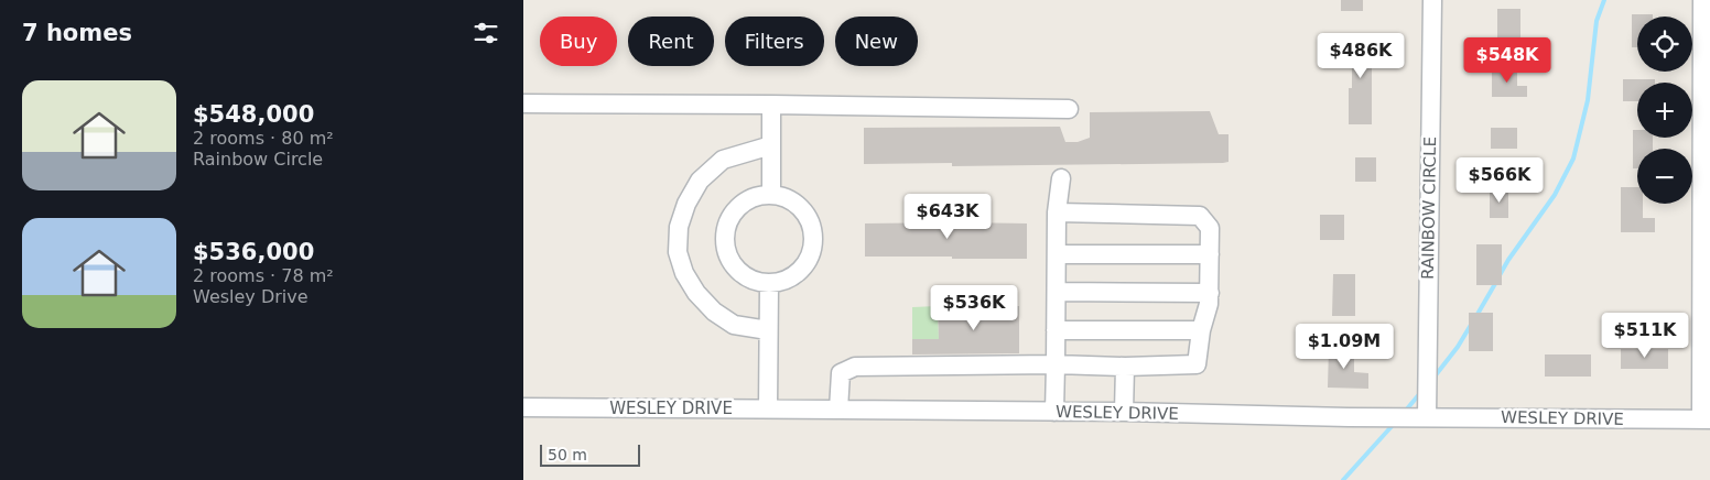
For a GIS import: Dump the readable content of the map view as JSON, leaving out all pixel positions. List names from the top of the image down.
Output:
{
  "streets": {
    "street": ["RAINBOW CIRCLE", "WESLEY DRIVE"]
  },
  "crossings": [
    ["RAINBOW CIRCLE", "WESLEY DRIVE"]
  ],
  "scale_bar": "50 m",
  "page": {
    "heading": "7 homes",
    "map_buttons": ["+", "−"],
    "chip": [
      "Buy",
      "Rent",
      "Filters",
      "New"
    ],
    "price": [
      "$486K",
      "$548K",
      "$566K",
      "$643K",
      "$536K",
      "$511K",
      "$1.09M"
    ],
    "list": [
      {
        "name": "$548,000",
        "note": "2 rooms · 80 m² · Rainbow Circle"
      },
      {
        "name": "$536,000",
        "note": "2 rooms · 78 m² · Wesley Drive"
      }
    ],
    "scale": "50 m"
  }
}
